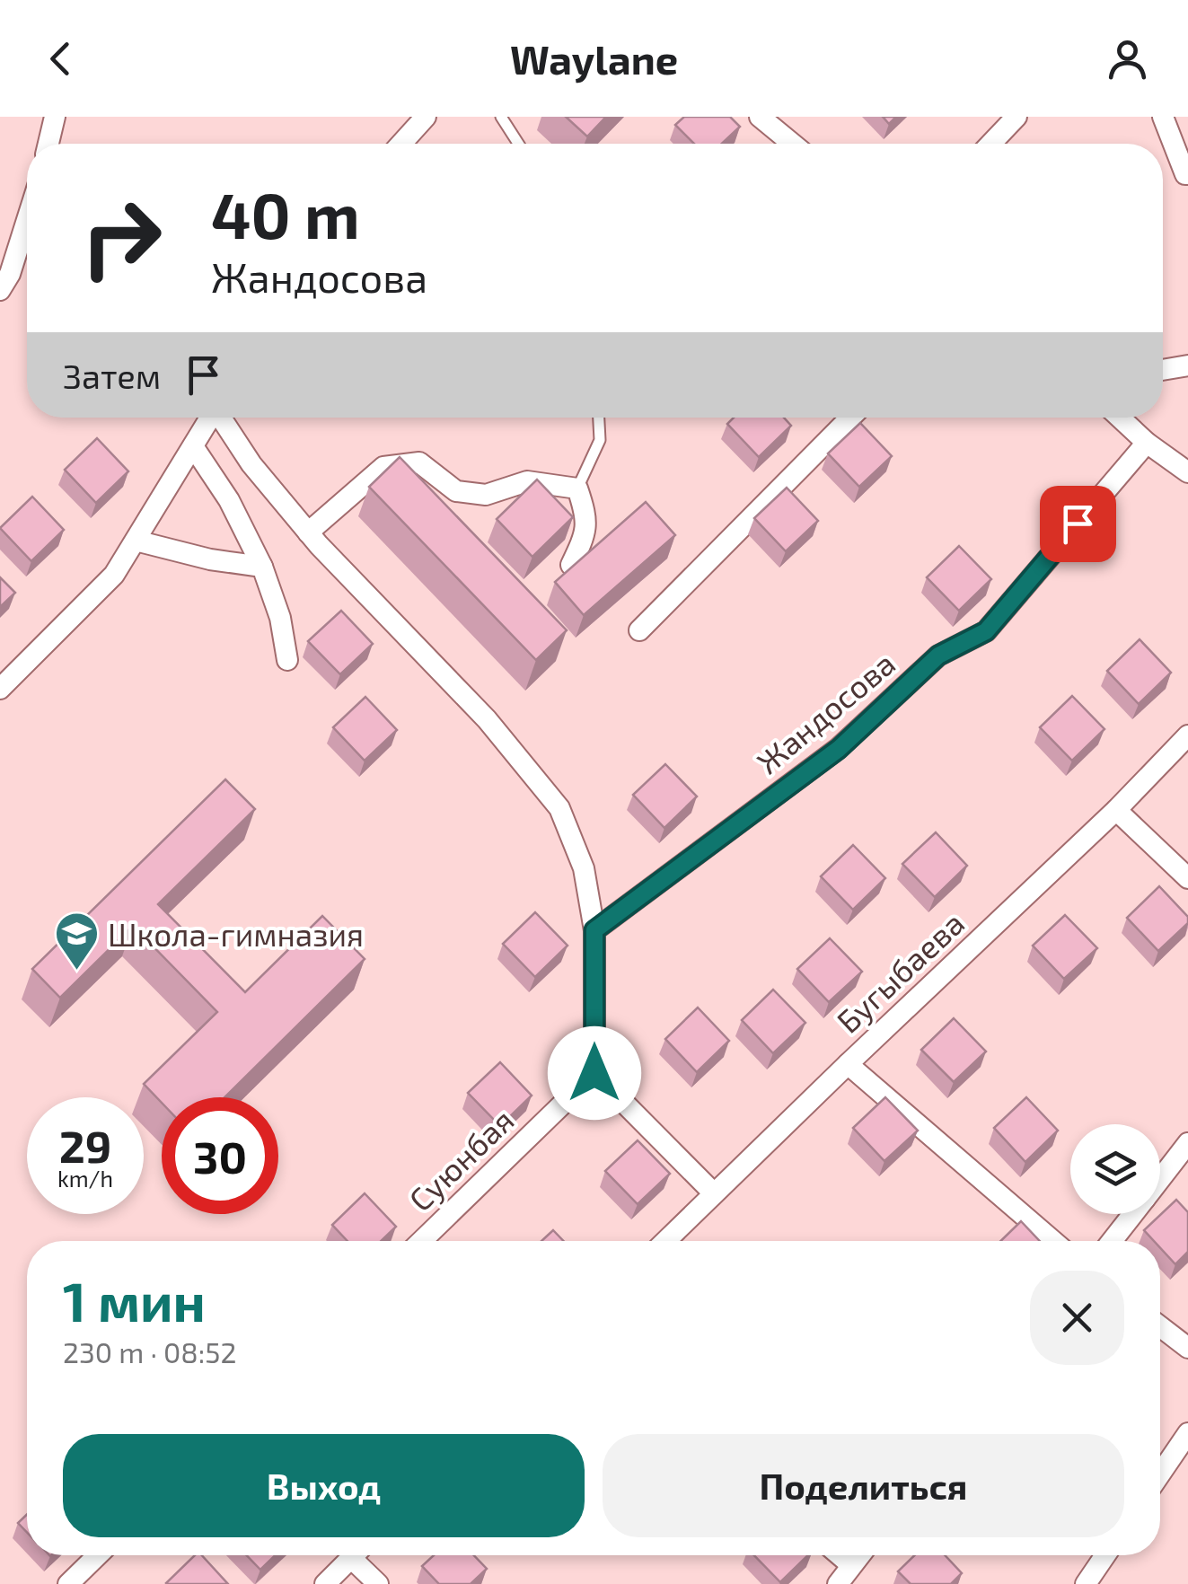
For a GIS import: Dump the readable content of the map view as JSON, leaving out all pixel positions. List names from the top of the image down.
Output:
{
  "streets": {
    "street": ["Жандосова", "Бугыбаева", "Суюнбая"]
  },
  "places": {
    "school or university": ["Школа-гимназия"]
  },
  "page": {
    "header": "Waylane",
    "turn": ["40 m", "Жандосова"],
    "then": "Затем",
    "speed": "29 km/h",
    "limit": "30",
    "heading": ["1 мин", "230 m · 08:52"],
    "buttons": ["Выход", "Поделиться"]
  }
}
